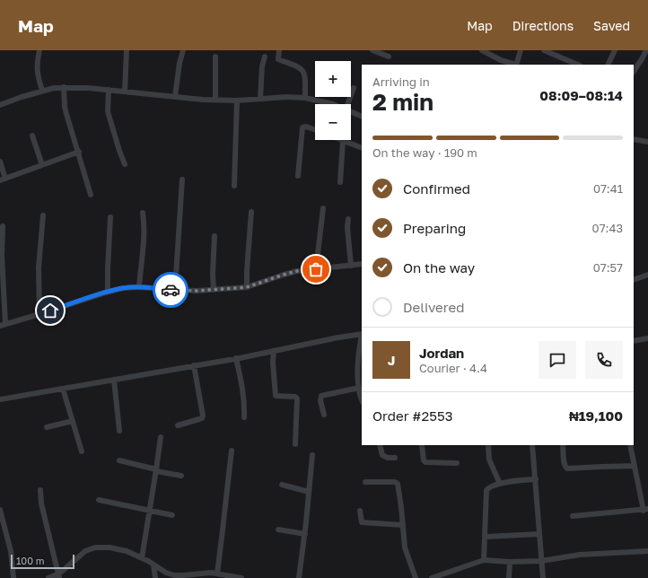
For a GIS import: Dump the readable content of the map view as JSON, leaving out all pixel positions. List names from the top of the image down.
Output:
{
  "scale_bar": "100 m",
  "page": {
    "header": "Map",
    "nav": ["Map", "Directions", "Saved"],
    "map_buttons": ["+", "−"],
    "heading": ["2 min", "Arriving in", "08:09–08:14"],
    "panel": [
      "Jordan",
      "Courier · 4.4",
      "Order #2553",
      "₦19,100"
    ],
    "bar": "On the way · 190 m",
    "list": [
      ["Confirmed", "07:41"],
      ["Preparing", "07:43"],
      ["On the way", "07:57"],
      "Delivered"
    ],
    "round": "J",
    "scale": "100 m"
  }
}
